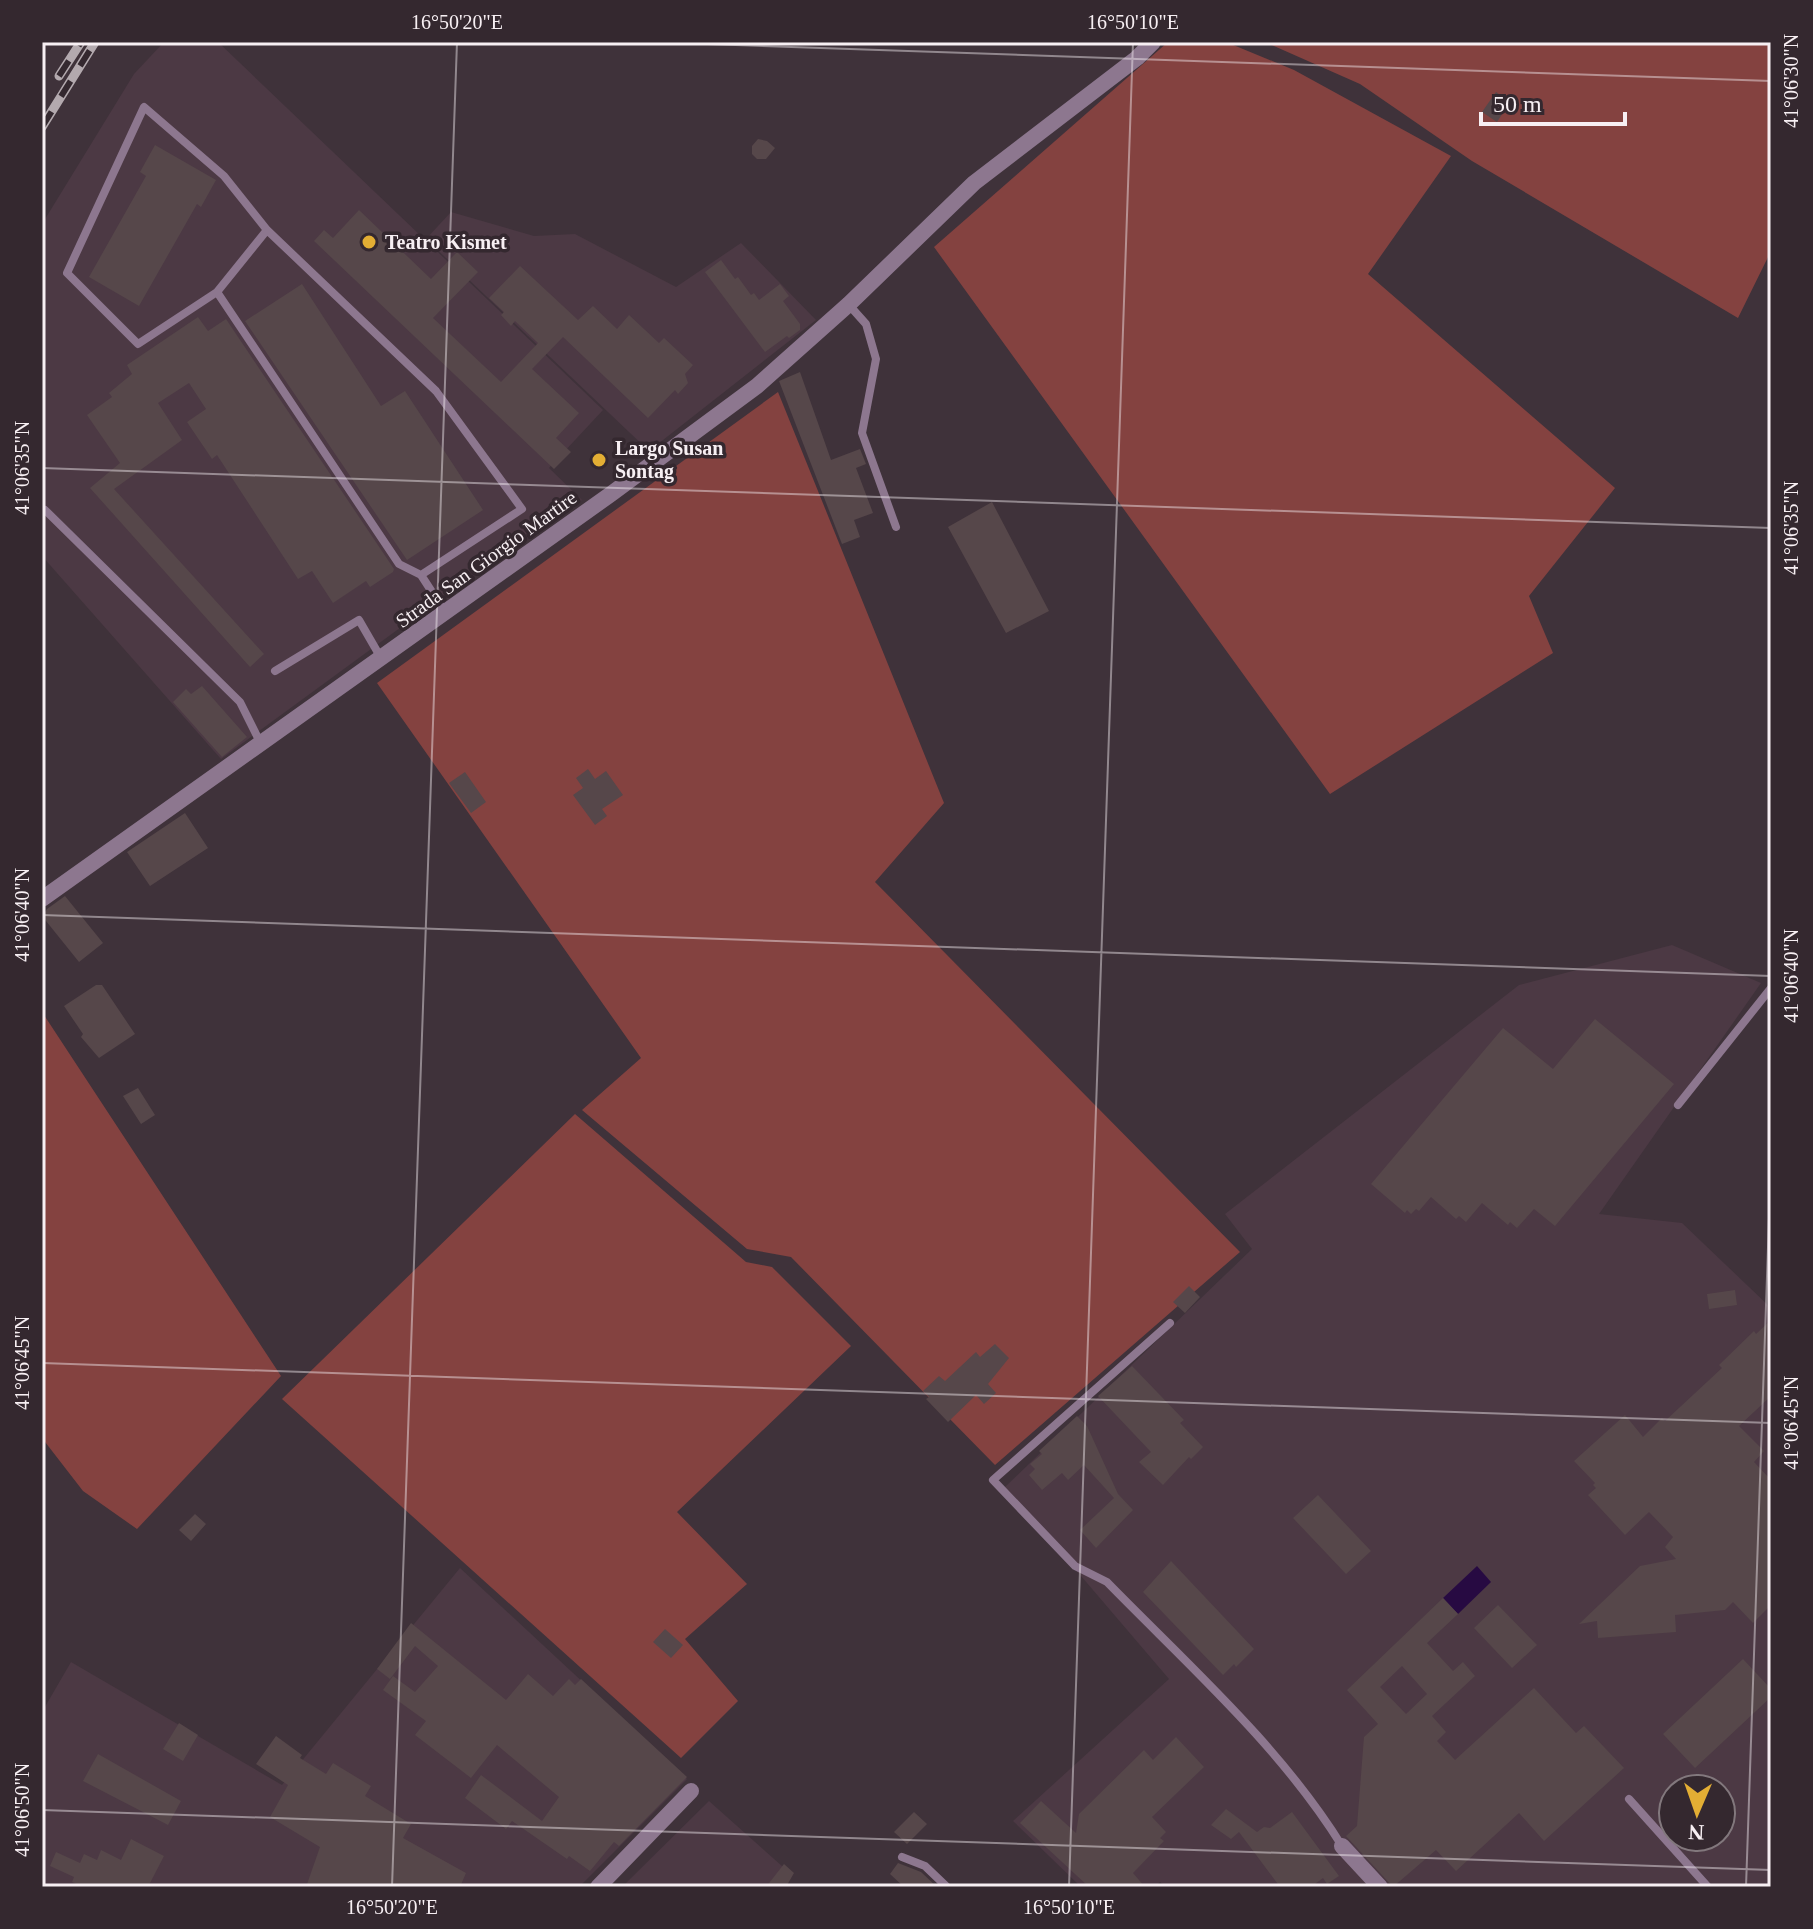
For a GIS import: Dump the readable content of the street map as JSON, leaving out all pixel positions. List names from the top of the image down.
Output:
{
  "streets": {
    "street": ["Strada San Giorgio Martire"]
  },
  "places": ["Teatro Kismet", "Largo Susan Sontag"],
  "scale_bar": "50 m",
  "north": "bottom",
  "coordinates": [
    "16°50'20\"E",
    "16°50'10\"E",
    "41°06'30\"N",
    "41°06'35\"N",
    "41°06'40\"N",
    "41°06'45\"N",
    "41°06'50\"N"
  ]
}
